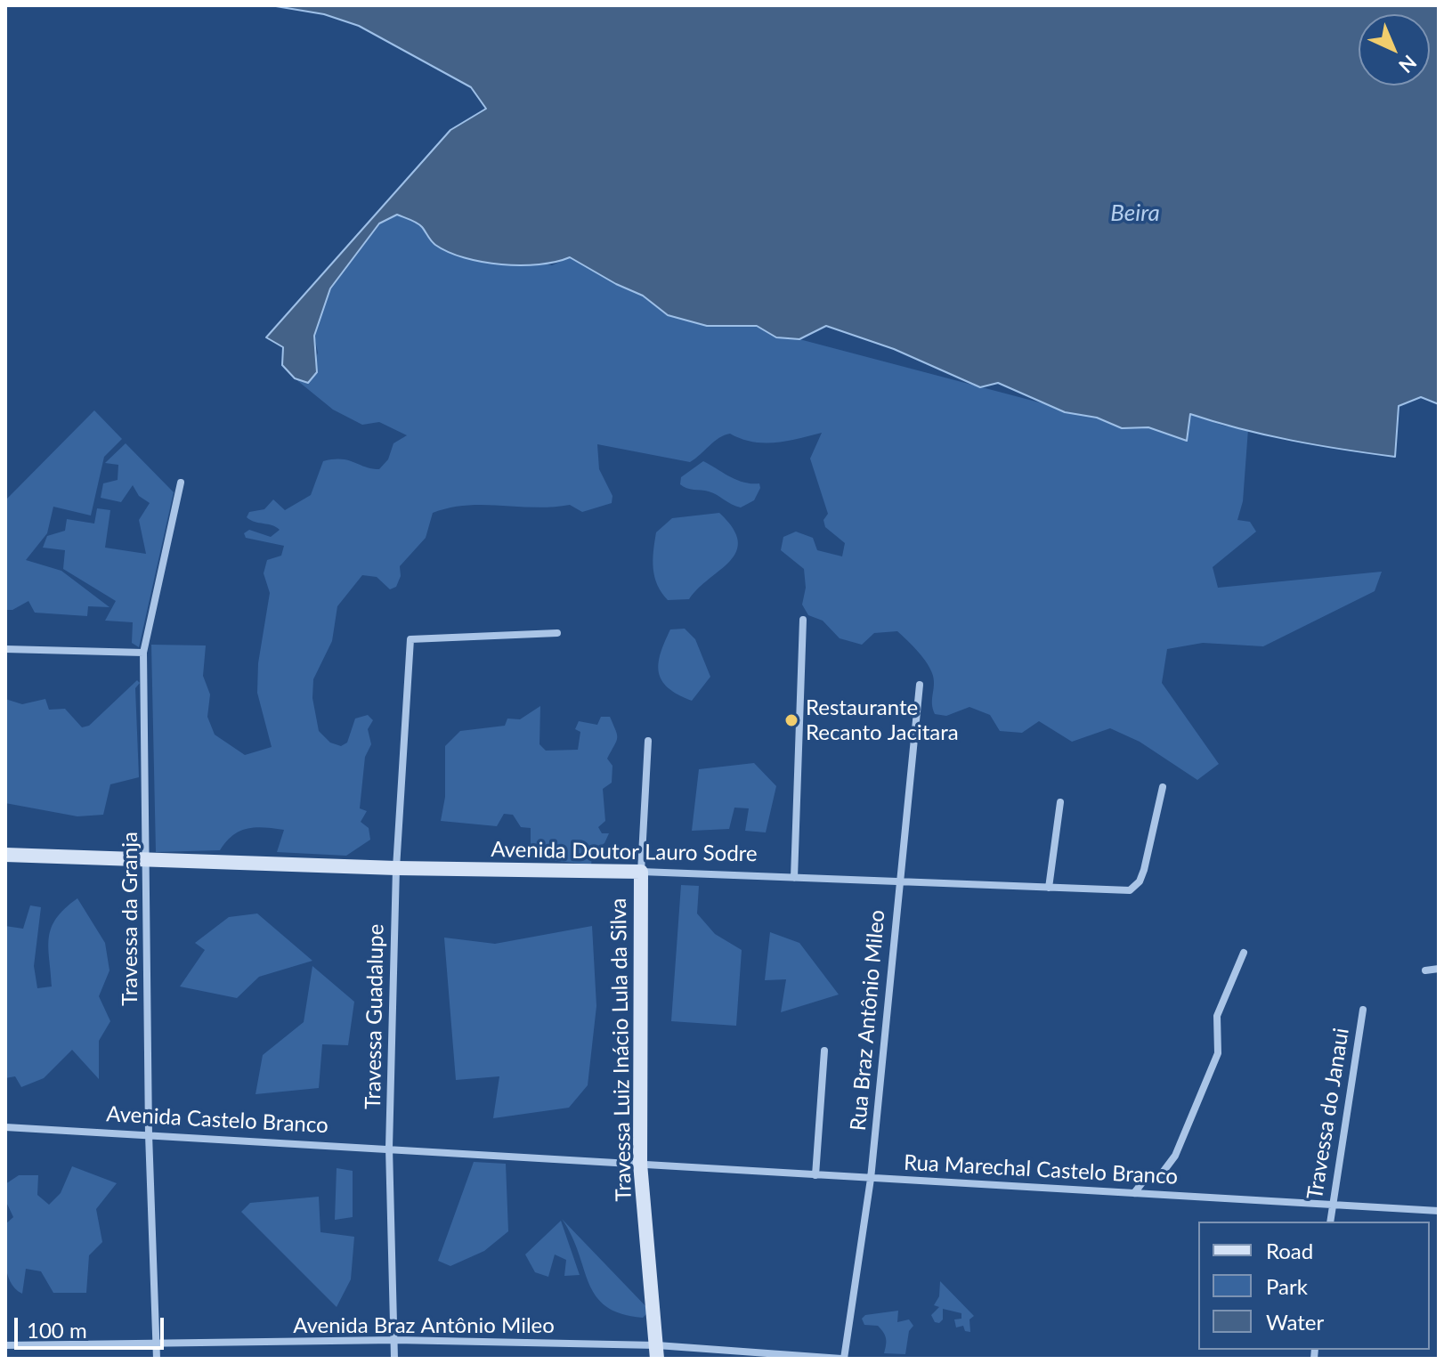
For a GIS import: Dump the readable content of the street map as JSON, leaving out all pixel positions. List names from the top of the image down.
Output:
{
  "streets": {
    "street": [
      "Avenida Doutor Lauro Sodre",
      "Travessa da Granja",
      "Travessa Guadalupe",
      "Rua Braz Antônio Mileo",
      "Travessa Luiz Inácio Lula da Silva",
      "Travessa do Janaui",
      "Avenida Castelo Branco",
      "Rua Marechal Castelo Branco",
      "Avenida Braz Antônio Mileo"
    ]
  },
  "crossings": [
    ["Avenida Doutor Lauro Sodre", "Travessa da Granja"],
    ["Avenida Doutor Lauro Sodre", "Travessa Guadalupe"],
    ["Avenida Doutor Lauro Sodre", "Rua Braz Antônio Mileo"],
    ["Avenida Doutor Lauro Sodre", "Travessa Luiz Inácio Lula da Silva"],
    ["Travessa da Granja", "Avenida Castelo Branco"],
    ["Travessa da Granja", "Avenida Braz Antônio Mileo"],
    ["Travessa Guadalupe", "Avenida Castelo Branco"],
    ["Travessa Guadalupe", "Avenida Braz Antônio Mileo"],
    ["Rua Braz Antônio Mileo", "Rua Marechal Castelo Branco"],
    ["Rua Braz Antônio Mileo", "Avenida Braz Antônio Mileo"],
    ["Travessa Luiz Inácio Lula da Silva", "Avenida Castelo Branco"],
    ["Travessa Luiz Inácio Lula da Silva", "Rua Marechal Castelo Branco"],
    ["Travessa Luiz Inácio Lula da Silva", "Avenida Braz Antônio Mileo"],
    ["Travessa do Janaui", "Rua Marechal Castelo Branco"],
    ["Avenida Castelo Branco", "Rua Marechal Castelo Branco"]
  ],
  "water": ["Beira"],
  "places": ["Restaurante Recanto Jacitara"],
  "legend": ["Road", "Park", "Water"],
  "scale_bar": "100 m",
  "north": "bottom right"
}
